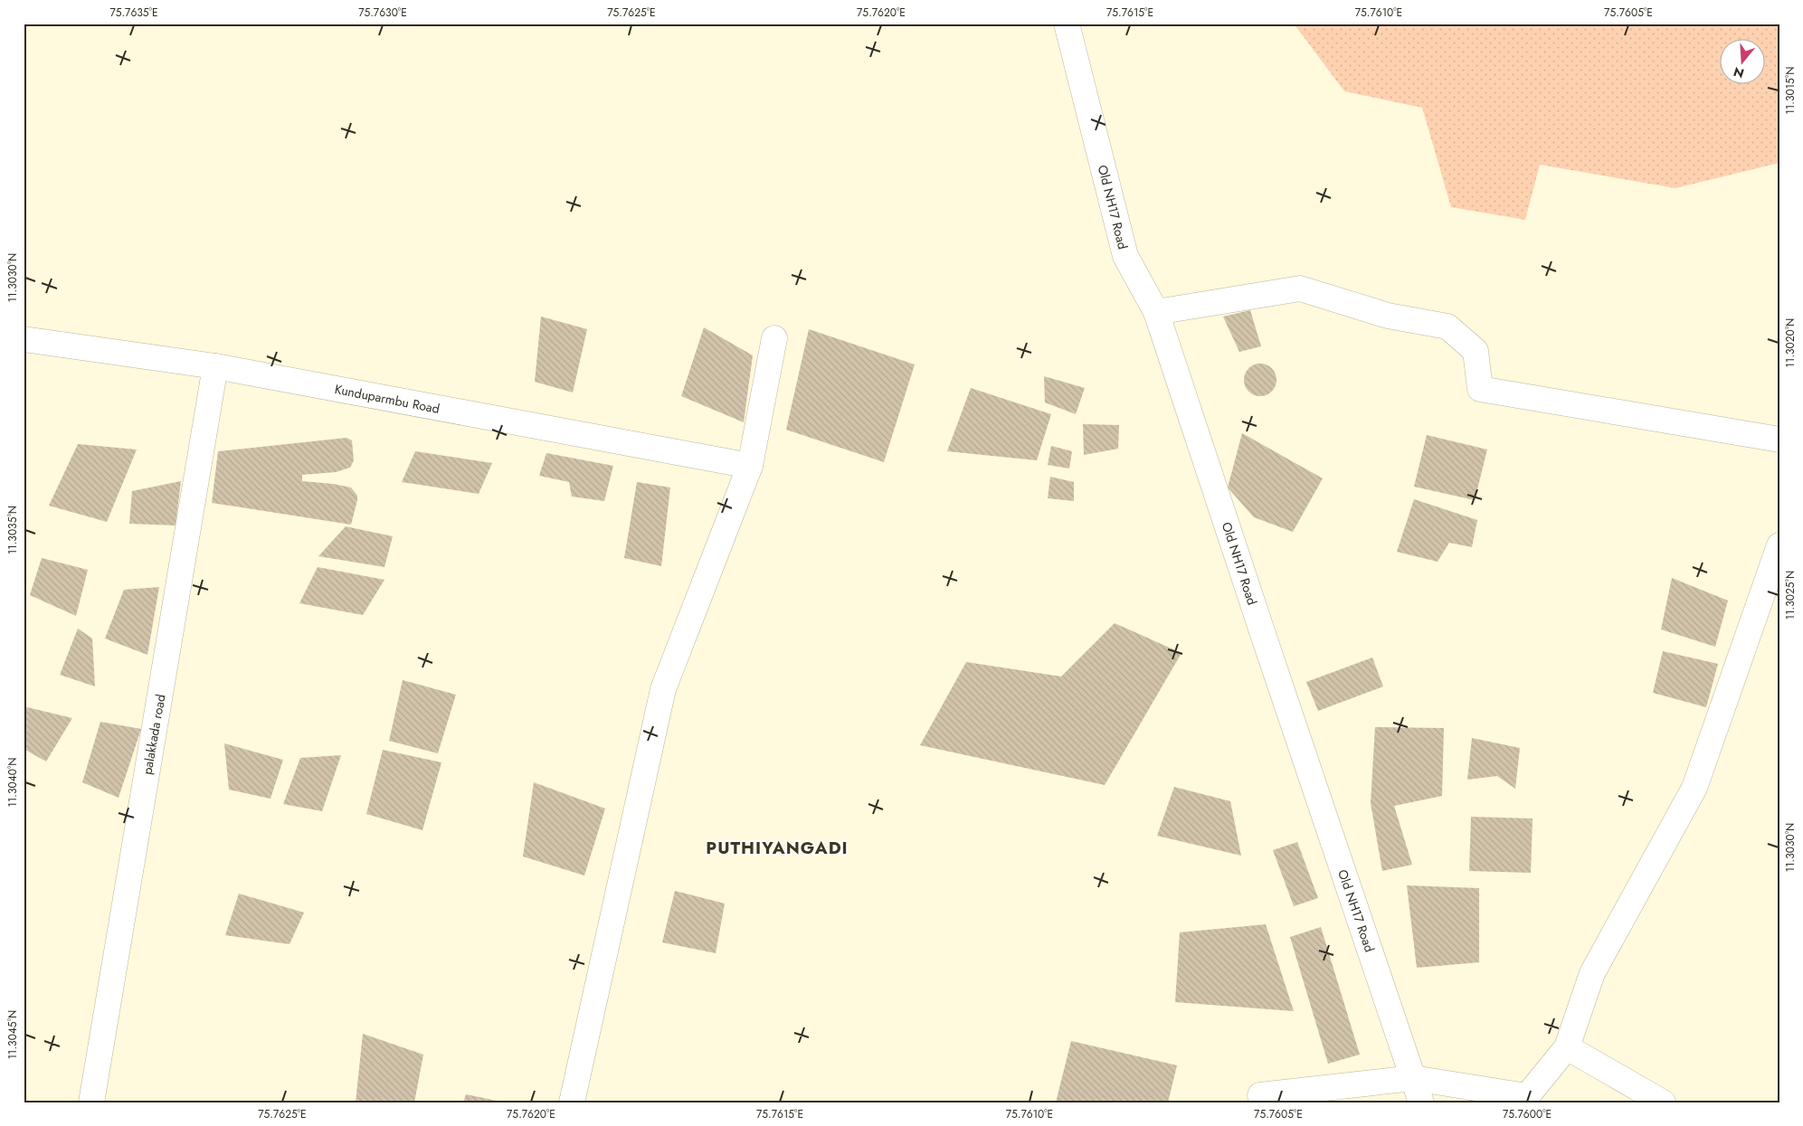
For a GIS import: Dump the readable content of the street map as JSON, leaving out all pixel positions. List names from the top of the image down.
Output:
{
  "streets": {
    "street": ["Old NH17 Road", "Kunduparmbu Road", "palakkada road"]
  },
  "crossings": [
    ["Kunduparmbu Road", "palakkada road"]
  ],
  "districts": ["PUTHIYANGADI"],
  "north": "bottom",
  "coordinates": [
    "75.7635°E",
    "75.7630°E",
    "75.7625°E",
    "75.7620°E",
    "75.7615°E",
    "75.7610°E",
    "75.7605°E",
    "11.3015°N",
    "11.3030°N",
    "11.3020°N",
    "11.3035°N",
    "11.3025°N",
    "11.3040°N",
    "11.3045°N",
    "75.7600°E"
  ]
}
